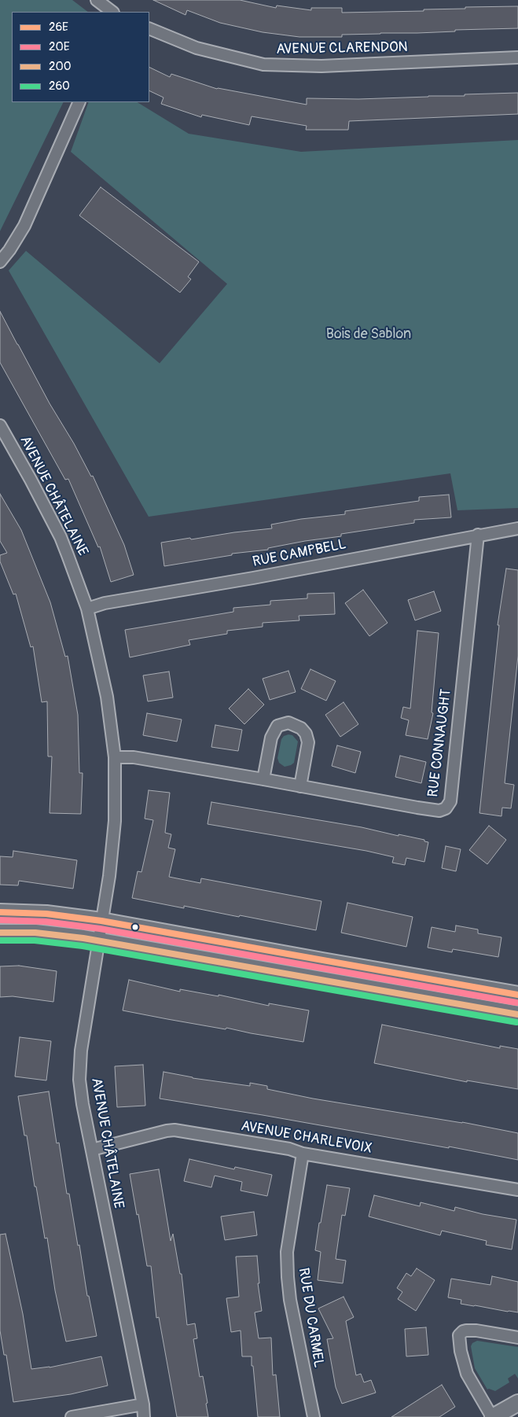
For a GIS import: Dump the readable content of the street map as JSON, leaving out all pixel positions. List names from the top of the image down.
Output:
{
  "streets": {
    "street": [
      "AVENUE CLARENDON",
      "AVENUE CHÂTELAINE",
      "RUE CAMPBELL",
      "RUE CONNAUGHT",
      "AVENUE CHARLEVOIX",
      "RUE DU CARMEL"
    ]
  },
  "crossings": [
    ["AVENUE CHÂTELAINE", "RUE CAMPBELL"],
    ["AVENUE CHÂTELAINE", "RUE CONNAUGHT"],
    ["AVENUE CHÂTELAINE", "AVENUE CHARLEVOIX"],
    ["RUE CAMPBELL", "RUE CONNAUGHT"],
    ["AVENUE CHARLEVOIX", "RUE DU CARMEL"]
  ],
  "parks": ["Bois de Sablon"],
  "lines": [
    "transit line 26E",
    "transit line 20E",
    "transit line 20O",
    "transit line 26O"
  ],
  "legend": [
    "26E",
    "20E",
    "20O",
    "26O"
  ]
}
